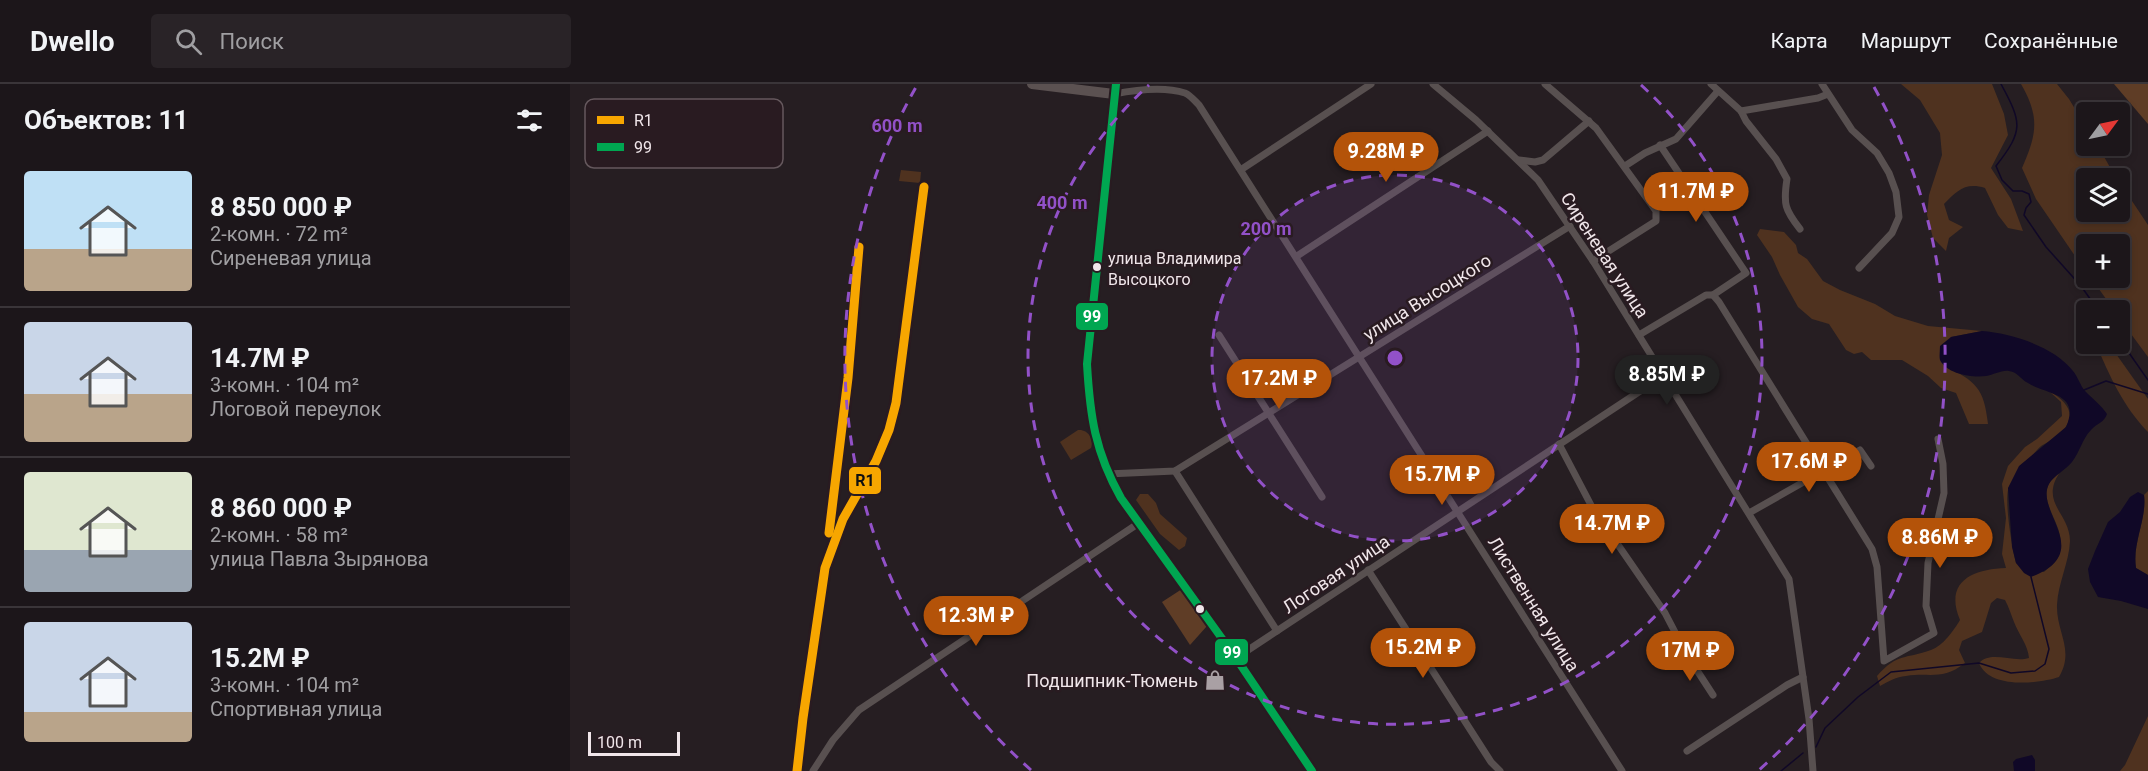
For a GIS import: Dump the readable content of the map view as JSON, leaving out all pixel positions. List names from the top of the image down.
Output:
{
  "streets": {
    "street": [
      "Сиреневая улица",
      "улица Высоцкого",
      "Логовая улица",
      "Лиственная улица"
    ]
  },
  "crossings": [
    ["Сиреневая улица", "улица Высоцкого"],
    ["Сиреневая улица", "Логовая улица"],
    ["улица Высоцкого", "Лиственная улица"],
    ["Логовая улица", "Лиственная улица"]
  ],
  "places": {
    "other": ["улица Владимира Высоцкого"],
    "shop": ["Подшипник-Тюмень"]
  },
  "lines": ["transit line 99", "transit line R1"],
  "legend": ["R1", "99"],
  "scale_bar": "100 m",
  "north": "top right",
  "page": {
    "header": "Dwello",
    "search": "Поиск",
    "nav": ["Карта", "Маршрут", "Сохранённые"],
    "heading": "Объектов: 11",
    "map_buttons": ["+", "−"],
    "price": [
      "9.28M ₽",
      "11.7M ₽",
      "8.85M ₽",
      "17.2M ₽",
      "17.6M ₽",
      "15.7M ₽",
      "14.7M ₽",
      "8.86M ₽",
      "12.3M ₽",
      "15.2M ₽",
      "17M ₽"
    ],
    "list": [
      {
        "name": "8 850 000 ₽",
        "note": "2-комн. · 72 m² · Сиреневая улица"
      },
      {
        "name": "14.7M ₽",
        "note": "3-комн. · 104 m² · Логовой переулок"
      },
      {
        "name": "8 860 000 ₽",
        "note": "2-комн. · 58 m² · улица Павла Зырянова"
      },
      {
        "name": "15.2M ₽",
        "note": "3-комн. · 104 m² · Спортивная улица"
      }
    ],
    "scale": "100 m"
  },
  "rings": ["600 m", "400 m", "200 m"]
}
